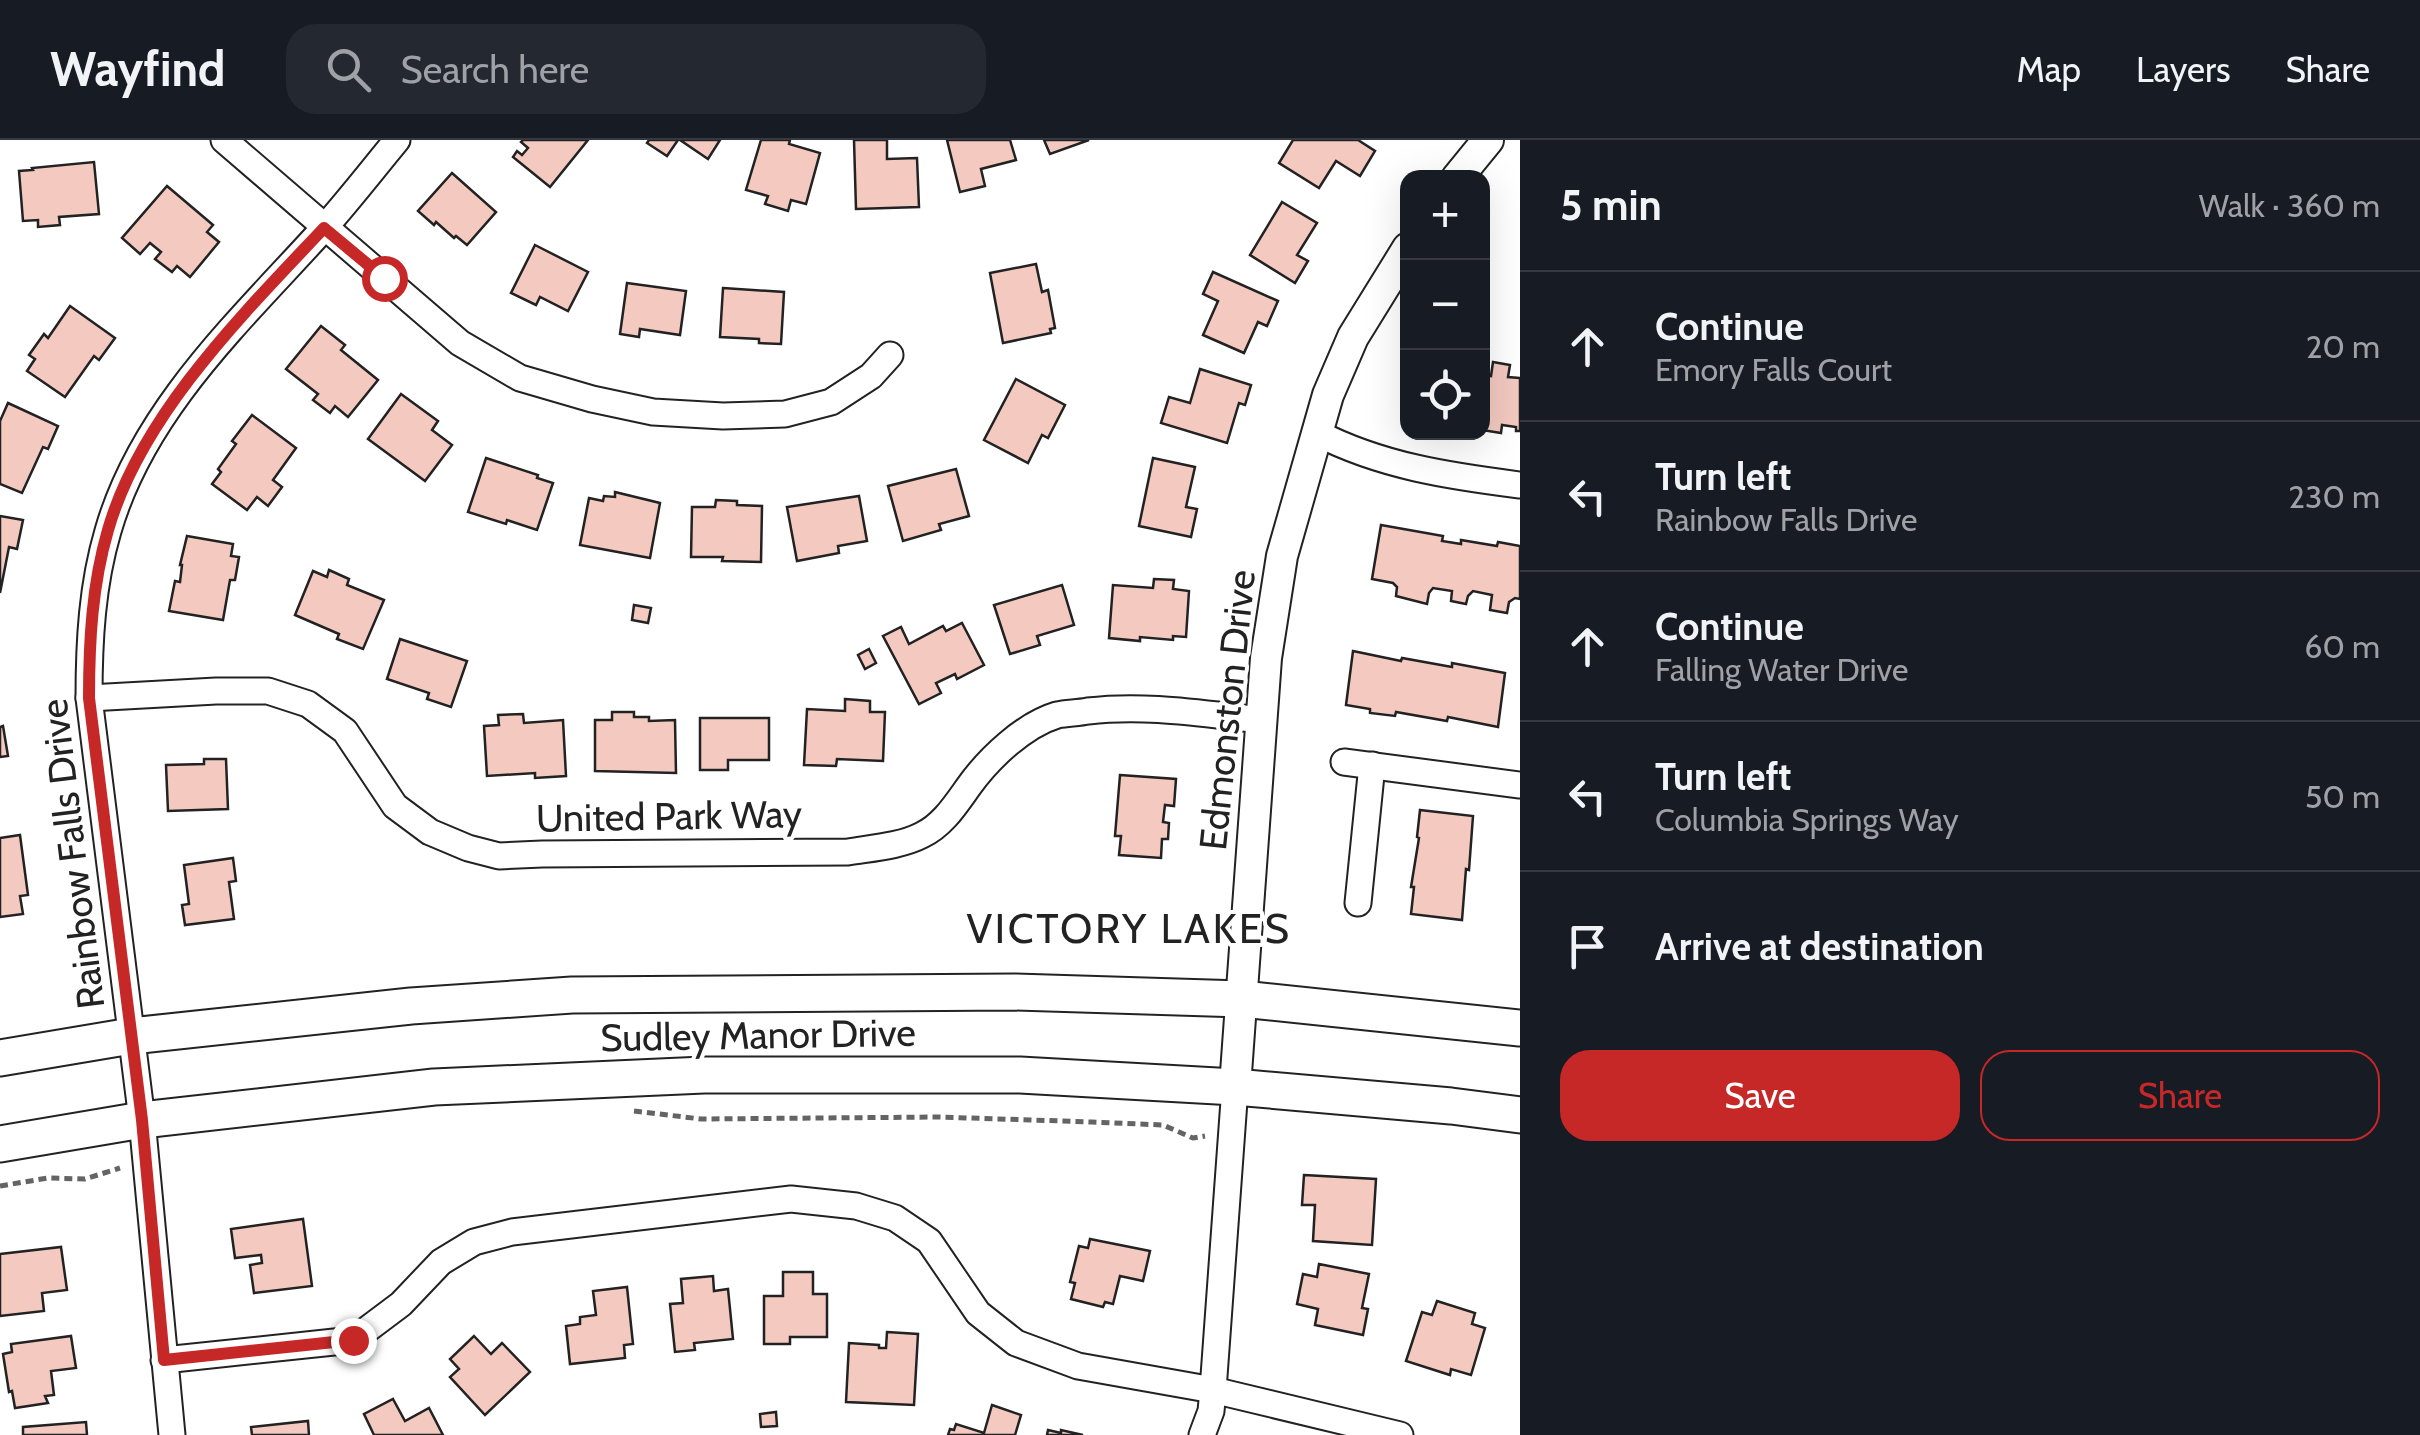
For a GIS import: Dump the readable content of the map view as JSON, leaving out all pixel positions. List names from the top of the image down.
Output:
{
  "streets": {
    "main road": ["Sudley Manor Drive"],
    "street": ["Edmonston Drive", "United Park Way", "Rainbow Falls Drive"]
  },
  "crossings": [
    ["Edmonston Drive", "United Park Way"],
    ["Edmonston Drive", "Sudley Manor Drive"],
    ["United Park Way", "Rainbow Falls Drive"],
    ["Rainbow Falls Drive", "Sudley Manor Drive"]
  ],
  "districts": ["VICTORY LAKES"],
  "page": {
    "header": "Wayfind",
    "search": "Search here",
    "nav": ["Map", "Layers", "Share"],
    "heading": ["5 min", "Walk · 360 m"],
    "map_buttons": ["+", "−"],
    "list": [
      ["Continue", "Emory Falls Court", "20 m"],
      ["Turn left", "Rainbow Falls Drive", "230 m"],
      ["Continue", "Falling Water Drive", "60 m"],
      ["Turn left", "Columbia Springs Way", "50 m"],
      "Arrive at destination"
    ],
    "buttons": ["Save", "Share"]
  }
}
